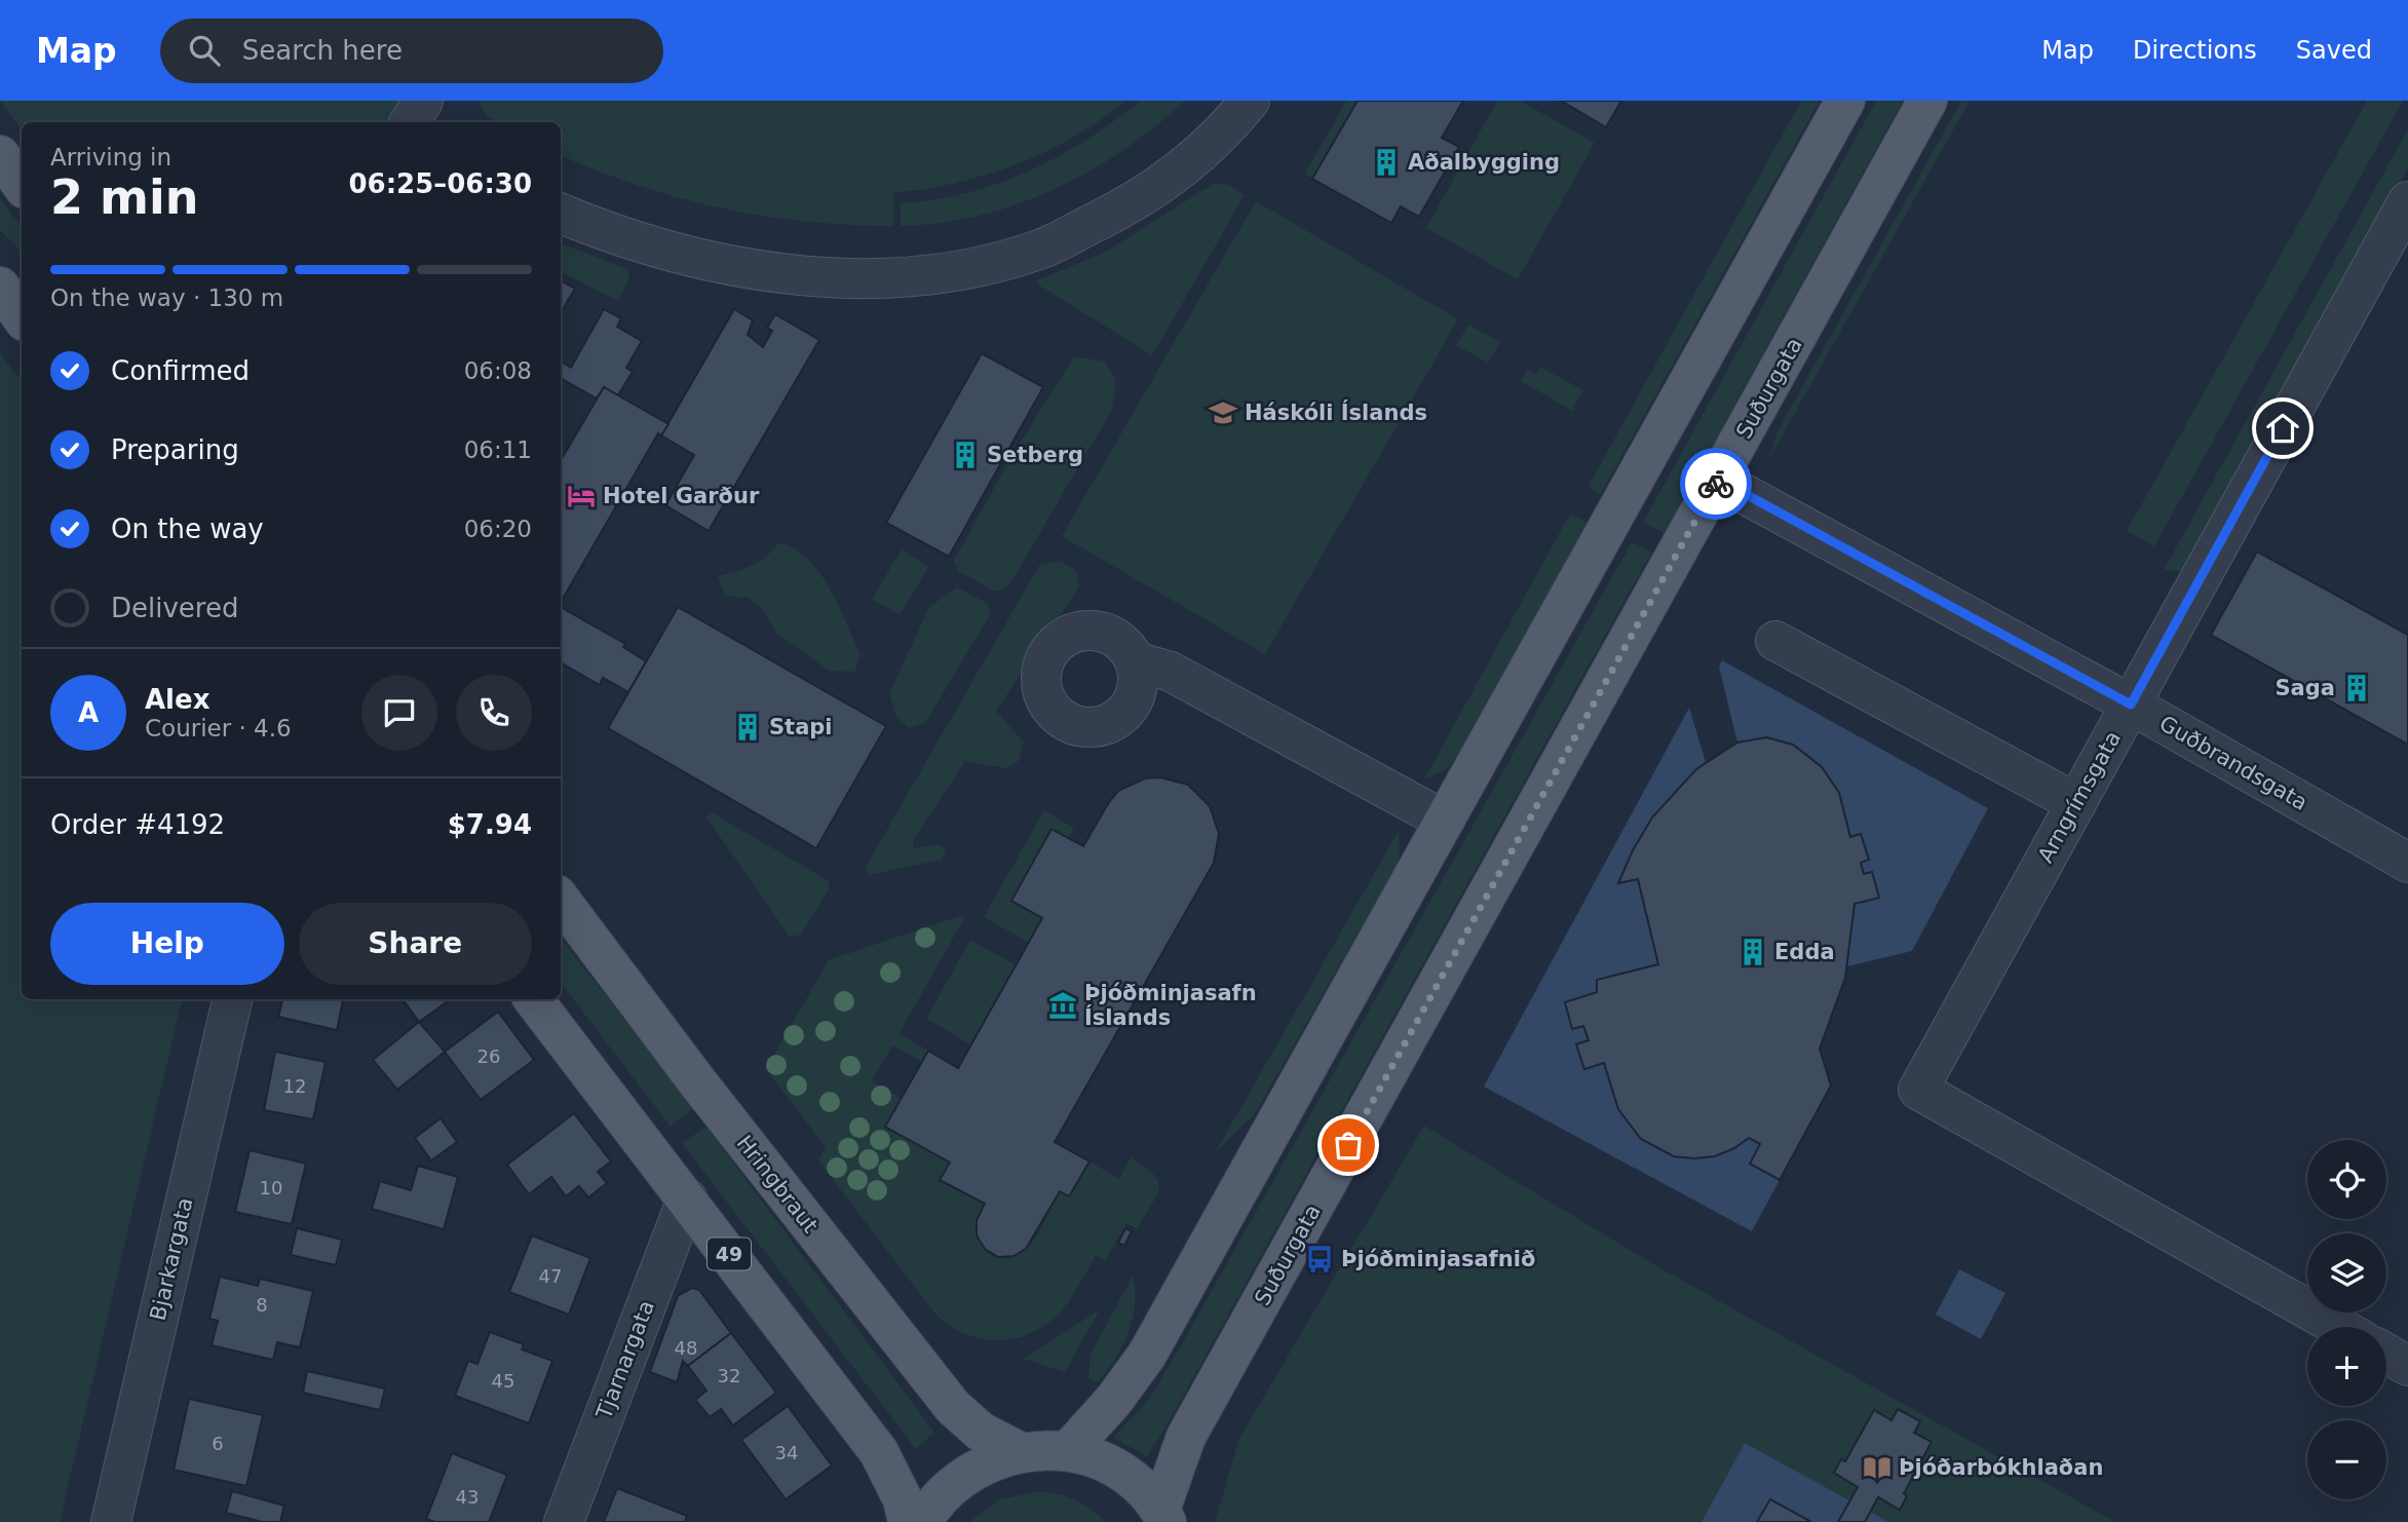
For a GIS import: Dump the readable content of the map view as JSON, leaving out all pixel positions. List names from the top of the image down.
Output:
{
  "streets": {
    "main road": ["Suðurgata", "Hringbraut", "49"],
    "street": [
      "Guðbrandsgata",
      "Arngrímsgata",
      "Bjarkargata",
      "Tjarnargata"
    ]
  },
  "crossings": [
    ["Suðurgata", "Guðbrandsgata"],
    ["Guðbrandsgata", "Arngrímsgata"],
    ["49", "Tjarnargata"]
  ],
  "places": {
    "building": [
      "Aðalbygging",
      "Setberg",
      "Saga",
      "Stapi",
      "Edda"
    ],
    "school or university": ["Háskóli Íslands"],
    "hotel": ["Hotel Garður"],
    "museum": ["Þjóðminjasafn Íslands"],
    "bus stop": ["Þjóðminjasafnið"],
    "library": ["Þjóðarbókhlaðan"]
  },
  "house_numbers": [
    "26",
    "12",
    "10",
    "47",
    "8",
    "48",
    "32",
    "45",
    "6",
    "34",
    "43"
  ],
  "page": {
    "header": "Map",
    "search": "Search here",
    "nav": ["Map", "Directions", "Saved"],
    "heading": ["2 min", "Arriving in", "06:25–06:30"],
    "panel": [
      "Alex",
      "Courier · 4.6",
      "Order #4192",
      "$7.94"
    ],
    "bar": "On the way · 130 m",
    "list": [
      ["Confirmed", "06:08"],
      ["Preparing", "06:11"],
      ["On the way", "06:20"],
      "Delivered"
    ],
    "round": "A",
    "buttons": ["Help", "Share"],
    "map_buttons": ["+", "−"]
  }
}
